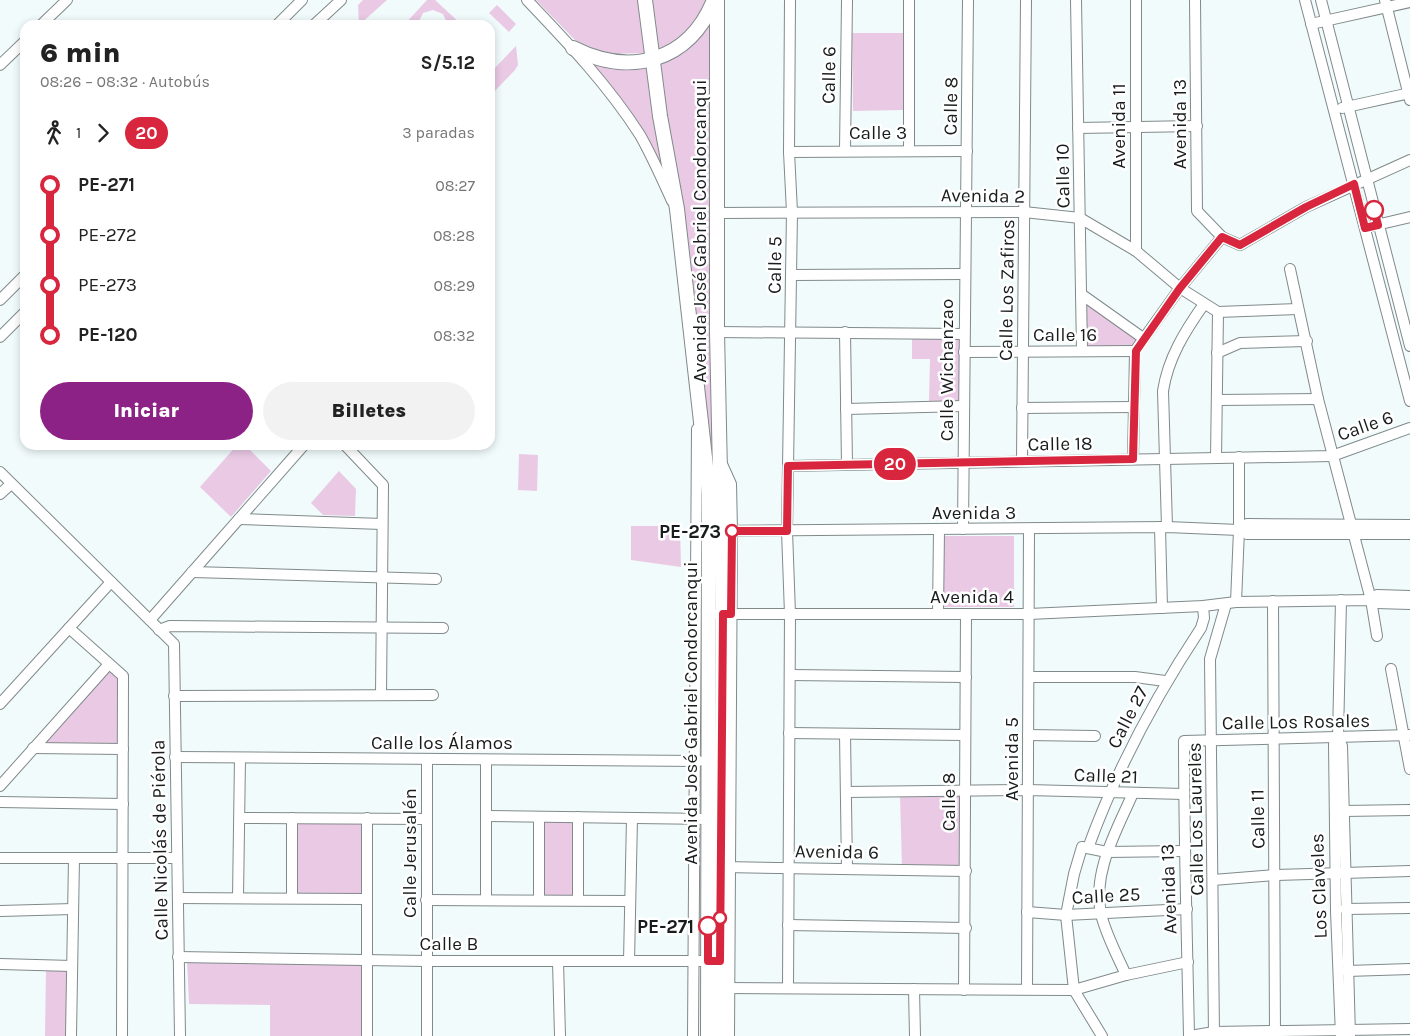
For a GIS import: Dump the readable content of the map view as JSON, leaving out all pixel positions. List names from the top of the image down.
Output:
{
  "streets": {
    "highway": ["Avenida José Gabriel Condorcanqui"],
    "street": [
      "Calle 6",
      "Calle 8",
      "Avenida 13",
      "Avenida 11",
      "Calle 3",
      "Calle 10",
      "Avenida 2",
      "Calle 5",
      "Calle Los Zafiros",
      "Calle 16",
      "Calle Wichanzao",
      "Calle 18",
      "Avenida 3",
      "Avenida 4",
      "Calle 27",
      "Calle Los Rosales",
      "Calle los Álamos",
      "Avenida 5",
      "Calle 21",
      "Calle Los Laureles",
      "Calle 11",
      "Calle Nicolás de Piérola",
      "Avenida 6",
      "Calle Jerusalén",
      "Los Claveles",
      "Calle 25",
      "Calle B"
    ]
  },
  "crossings": [
    ["Calle 6", "Calle 3"],
    ["Calle 6", "Calle 18"],
    ["Calle 8", "Calle 3"],
    ["Calle 8", "Avenida 2"],
    ["Calle 8", "Calle Wichanzao"],
    ["Calle 8", "Avenida 4"],
    ["Calle 8", "Calle 21"],
    ["Calle 8", "Avenida 6"],
    ["Avenida 13", "Calle Los Rosales"],
    ["Avenida 13", "Calle 21"],
    ["Avenida 13", "Calle 25"],
    ["Avenida 11", "Avenida 2"],
    ["Calle 3", "Calle 5"],
    ["Calle 10", "Avenida 2"],
    ["Calle 10", "Calle 16"],
    ["Avenida 2", "Avenida José Gabriel Condorcanqui"],
    ["Avenida 2", "Calle 5"],
    ["Avenida 2", "Calle Los Zafiros"],
    ["Avenida 2", "Calle Wichanzao"],
    ["Avenida José Gabriel Condorcanqui", "Avenida 3"],
    ["Avenida José Gabriel Condorcanqui", "Avenida 4"],
    ["Avenida José Gabriel Condorcanqui", "Calle los Álamos"],
    ["Avenida José Gabriel Condorcanqui", "Avenida 6"],
    ["Avenida José Gabriel Condorcanqui", "Calle B"],
    ["Calle 5", "Calle 18"],
    ["Calle 5", "Avenida 3"],
    ["Calle 5", "Avenida 4"],
    ["Calle 5", "Avenida 6"],
    ["Calle Los Zafiros", "Calle 16"],
    ["Calle Los Zafiros", "Calle 18"],
    ["Calle 16", "Calle Wichanzao"],
    ["Calle Wichanzao", "Calle 18"],
    ["Calle Wichanzao", "Avenida 3"],
    ["Calle 18", "Calle Los Laureles"],
    ["Avenida 3", "Avenida 5"],
    ["Avenida 3", "Calle Los Laureles"],
    ["Avenida 4", "Calle 27"],
    ["Avenida 4", "Avenida 5"],
    ["Avenida 4", "Calle Los Laureles"],
    ["Avenida 4", "Calle 11"],
    ["Avenida 4", "Los Claveles"],
    ["Calle 27", "Calle 21"],
    ["Calle 27", "Calle 25"],
    ["Calle Los Rosales", "Calle Los Laureles"],
    ["Calle Los Rosales", "Calle 11"],
    ["Calle Los Rosales", "Los Claveles"],
    ["Calle los Álamos", "Calle Nicolás de Piérola"],
    ["Calle los Álamos", "Calle Jerusalén"],
    ["Avenida 5", "Calle 21"],
    ["Avenida 5", "Calle 25"],
    ["Calle Nicolás de Piérola", "Calle B"],
    ["Calle Jerusalén", "Calle B"]
  ],
  "places": ["PE-273", "PE-271"],
  "lines": ["bus line 20"],
  "page": {
    "on_map": "20",
    "heading": ["6 min", "08:26 – 08:32 · Autobús", "S/5.12"],
    "legs": ["1", "20", "3 paradas"],
    "list": [
      {
        "name": "PE-271",
        "value": "08:27"
      },
      {
        "name": "PE-272",
        "value": "08:28"
      },
      {
        "name": "PE-273",
        "value": "08:29"
      },
      {
        "name": "PE-120",
        "value": "08:32"
      }
    ],
    "buttons": ["Iniciar", "Billetes"]
  }
}
